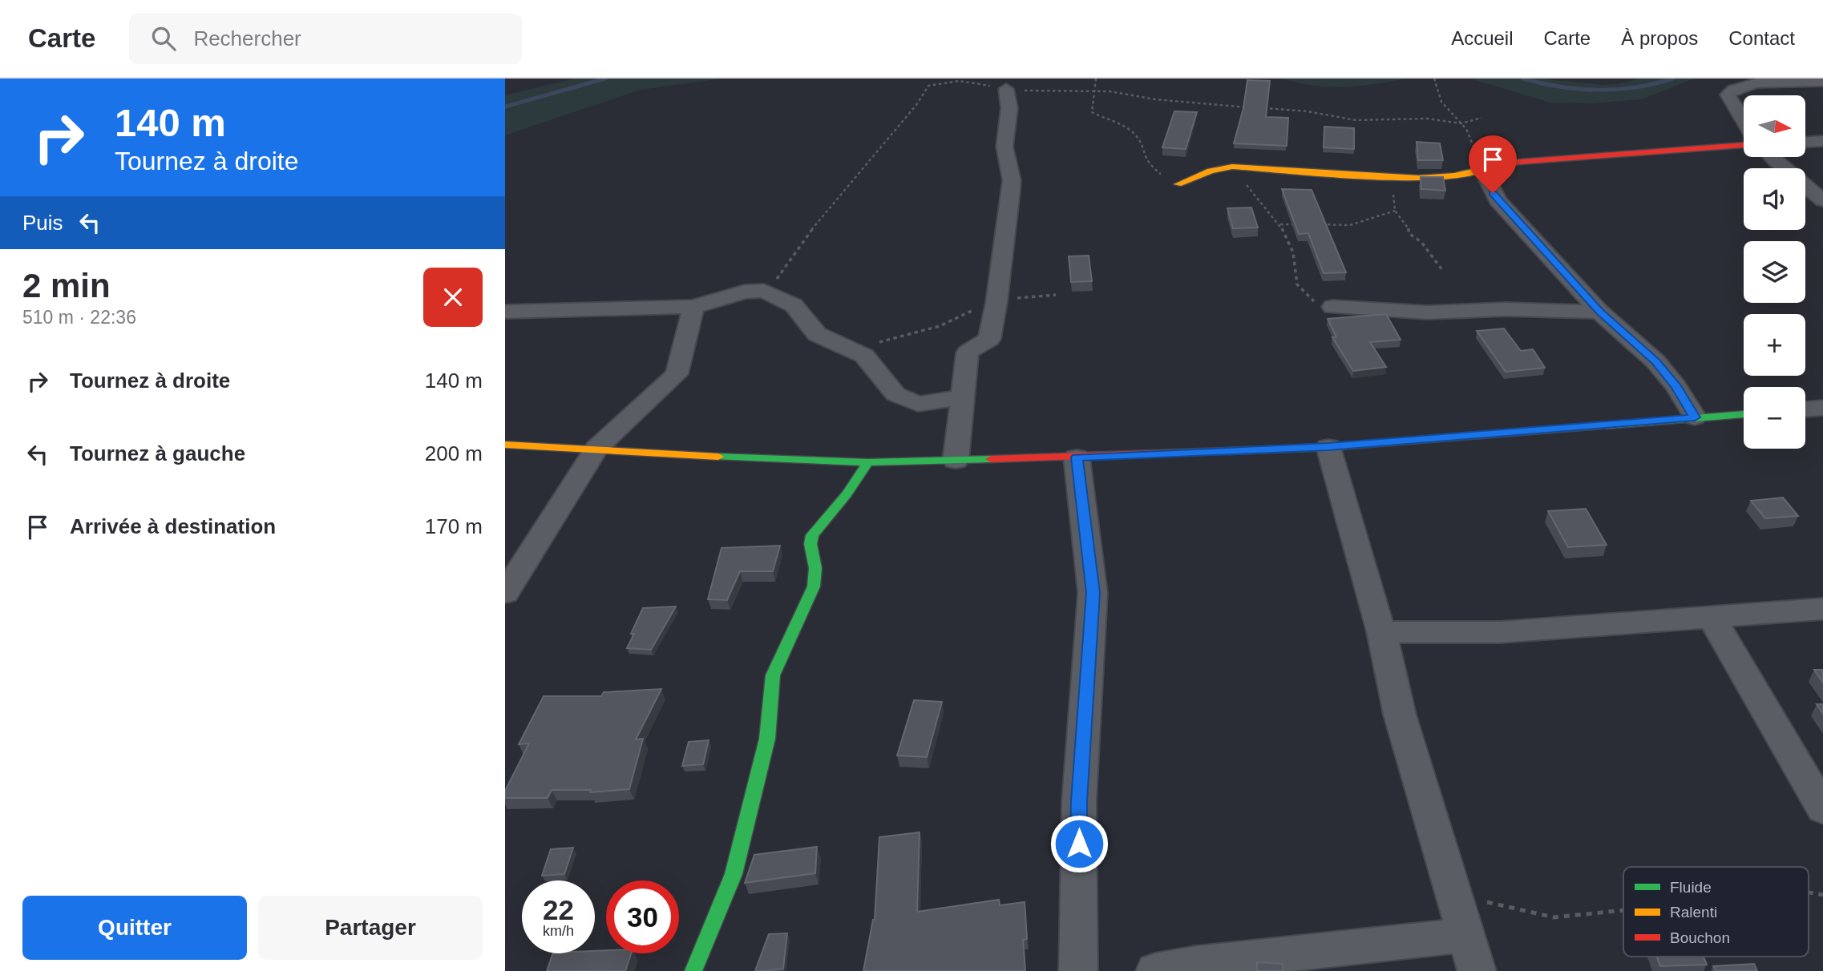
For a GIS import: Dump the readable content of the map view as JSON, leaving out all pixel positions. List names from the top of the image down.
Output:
{
  "legend": ["Fluide", "Ralenti", "Bouchon"],
  "north": "right",
  "page": {
    "header": "Carte",
    "search": "Rechercher",
    "nav": [
      "Accueil",
      "Carte",
      "À propos",
      "Contact"
    ],
    "turn": ["140 m", "Tournez à droite"],
    "map_buttons": ["+", "−"],
    "then": "Puis",
    "heading": ["2 min", "510 m · 22:36"],
    "list": [
      {
        "name": "Tournez à droite",
        "value": "140 m"
      },
      {
        "name": "Tournez à gauche",
        "value": "200 m"
      },
      {
        "name": "Arrivée à destination",
        "value": "170 m"
      }
    ],
    "speed": "22 km/h",
    "limit": "30",
    "buttons": ["Quitter", "Partager"]
  }
}
